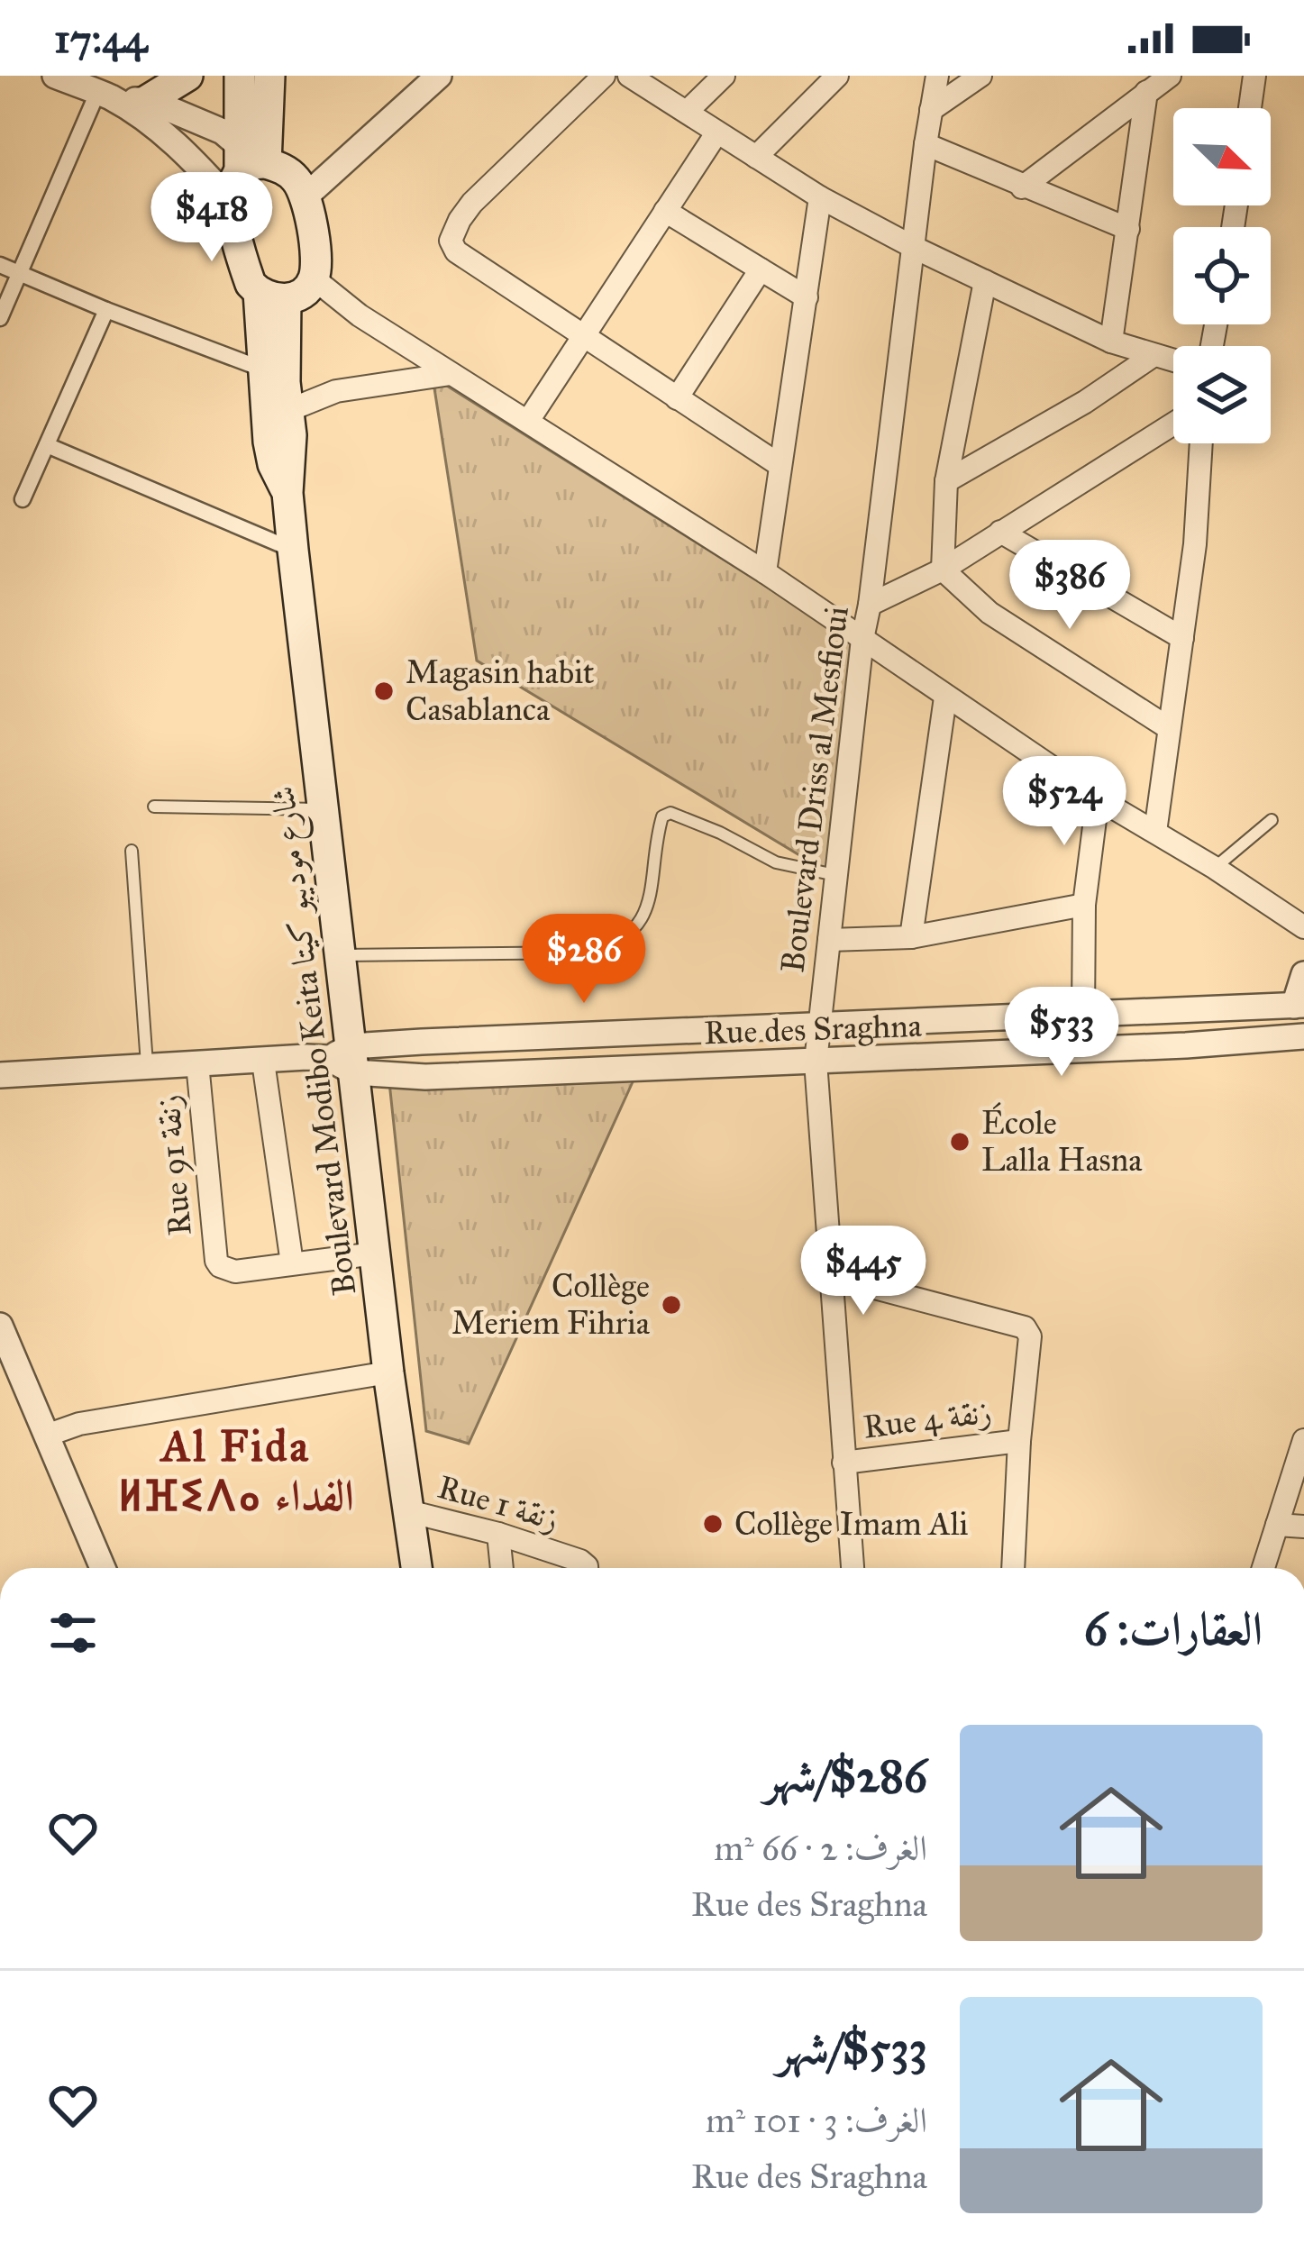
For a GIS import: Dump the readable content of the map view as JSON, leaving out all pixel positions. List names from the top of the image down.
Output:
{
  "streets": {
    "main road": ["Boulevard Modibo Keita شارع موديبو كيتا"],
    "street": [
      "Boulevard Driss al Mesfioui",
      "Rue des Sraghna",
      "Rue 91 زنقة",
      "Rue 4 زنقة",
      "Rue 1 زنقة"
    ]
  },
  "crossings": [
    ["Boulevard Driss al Mesfioui", "Rue des Sraghna"],
    ["Boulevard Driss al Mesfioui", "Rue 4 زنقة"],
    ["Rue des Sraghna", "Boulevard Modibo Keita شارع موديبو كيتا"],
    ["Rue des Sraghna", "Rue 91 زنقة"],
    ["Boulevard Modibo Keita شارع موديبو كيتا", "Rue 1 زنقة"]
  ],
  "districts": ["Al Fida ⵍⴼⵉⴷⴰ الفداء"],
  "places": [
    "Magasin habit Casablanca",
    "École Lalla Hasna",
    "Collège Meriem Fihria",
    "Collège Imam Ali"
  ],
  "north": "bottom right",
  "page": {
    "status": "17:44",
    "price": [
      "$418",
      "$386",
      "$524",
      "$286",
      "$533",
      "$445"
    ],
    "heading": "العقارات: 6",
    "list": [
      {
        "name": "$286/شهر",
        "note": "الغرف: 2 · 66 m² · Rue des Sraghna"
      },
      {
        "name": "$533/شهر",
        "note": "الغرف: 3 · 101 m² · Rue des Sraghna"
      }
    ]
  }
}
